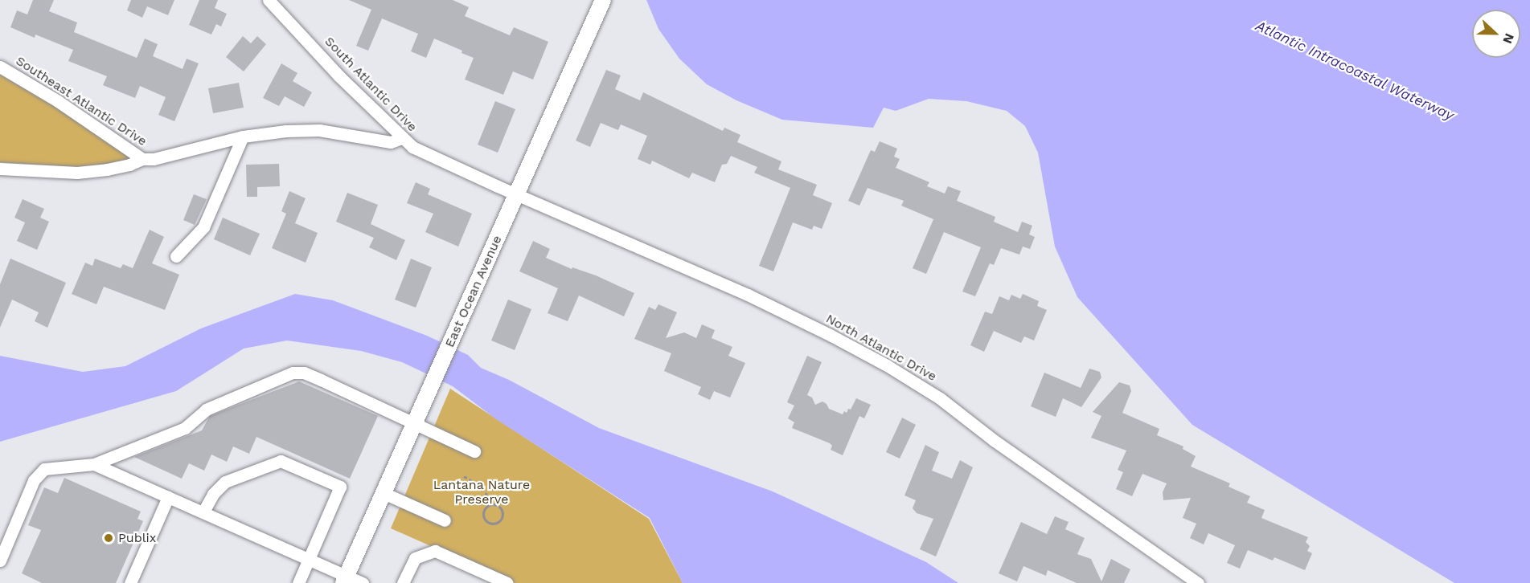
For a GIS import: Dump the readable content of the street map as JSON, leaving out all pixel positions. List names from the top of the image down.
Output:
{
  "streets": {
    "main road": ["East Ocean Avenue"],
    "street": ["South Atlantic Drive", "Southeast Atlantic Drive", "North Atlantic Drive"]
  },
  "crossings": [
    ["South Atlantic Drive", "Southeast Atlantic Drive"],
    ["South Atlantic Drive", "East Ocean Avenue"],
    ["South Atlantic Drive", "North Atlantic Drive"],
    ["East Ocean Avenue", "North Atlantic Drive"]
  ],
  "water": ["Atlantic Intracoastal Waterway"],
  "parks": ["Lantana Nature Preserve"],
  "places": ["Publix"],
  "north": "right"
}
